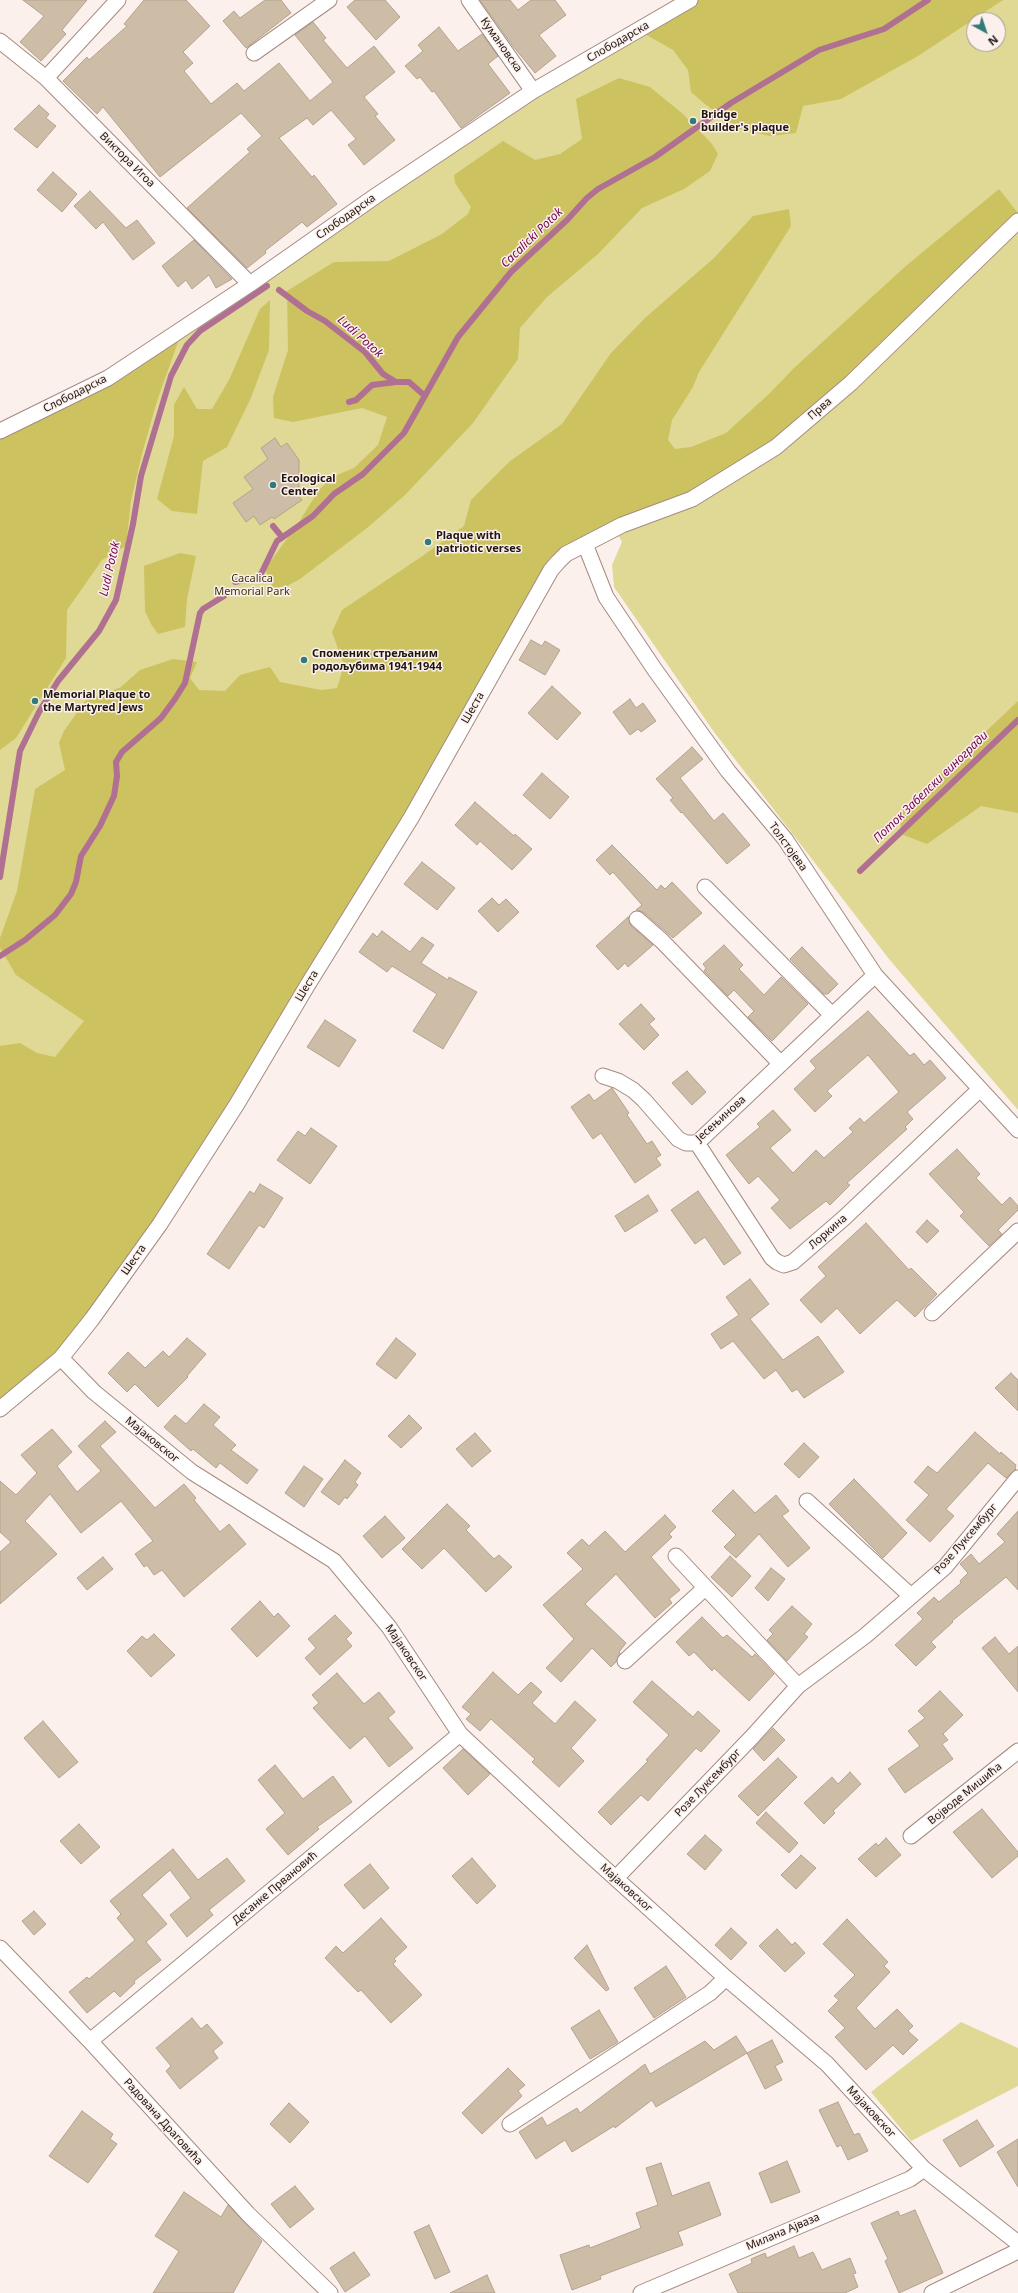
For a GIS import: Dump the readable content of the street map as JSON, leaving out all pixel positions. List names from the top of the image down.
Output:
{
  "streets": {
    "street": [
      "Слободарска",
      "Кумановска",
      "Виктора Игоа",
      "Прва",
      "Шеста",
      "Толстојева",
      "Јесењинова",
      "Лоркина",
      "Мајаковског",
      "Розе Луксембург",
      "Војводе Мишића",
      "Десанке Првановић",
      "Радована Драговића",
      "Милана Ајваза"
    ]
  },
  "crossings": [
    ["Слободарска", "Кумановска"],
    ["Слободарска", "Виктора Игоа"],
    ["Прва", "Шеста"],
    ["Прва", "Толстојева"],
    ["Шеста", "Толстојева"],
    ["Шеста", "Мајаковског"],
    ["Толстојева", "Јесењинова"],
    ["Толстојева", "Лоркина"],
    ["Јесењинова", "Лоркина"],
    ["Мајаковског", "Розе Луксембург"],
    ["Мајаковског", "Десанке Првановић"],
    ["Мајаковског", "Милана Ајваза"],
    ["Десанке Првановић", "Радована Драговића"]
  ],
  "water": ["Cacalicki Potok", "Ludi Potok", "Поток Забелски виногради"],
  "parks": ["Cacalica Memorial Park"],
  "places": [
    "Bridge builder's plaque",
    "Ecological Center",
    "Plaque with patriotic verses",
    "Споменик стрељаним родољубима 1941-1944",
    "Memorial Plaque to the Martyred Jews"
  ],
  "north": "bottom right"
}
